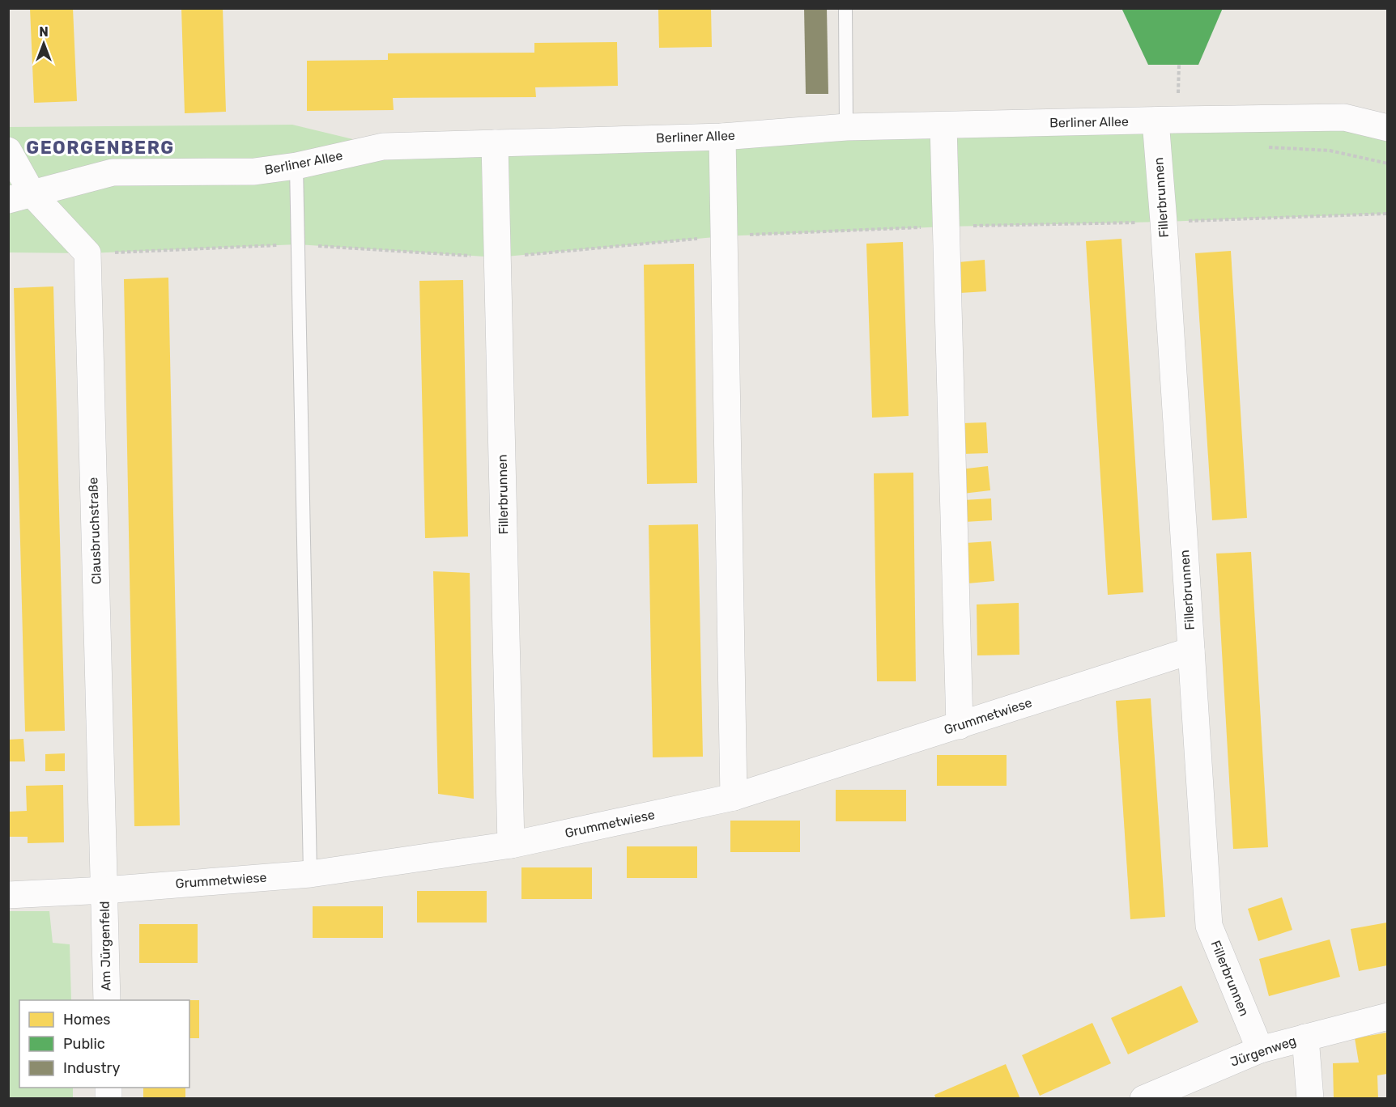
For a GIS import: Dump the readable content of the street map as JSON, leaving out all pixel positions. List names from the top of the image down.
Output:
{
  "streets": {
    "street": [
      "Berliner Allee",
      "Fillerbrunnen",
      "Clausbruchstraße",
      "Grummetwiese",
      "Am Jürgenfeld",
      "Jürgenweg"
    ]
  },
  "crossings": [
    ["Berliner Allee", "Fillerbrunnen"],
    ["Berliner Allee", "Clausbruchstraße"],
    ["Fillerbrunnen", "Grummetwiese"],
    ["Fillerbrunnen", "Jürgenweg"],
    ["Clausbruchstraße", "Grummetwiese"],
    ["Clausbruchstraße", "Am Jürgenfeld"],
    ["Grummetwiese", "Am Jürgenfeld"]
  ],
  "districts": ["GEORGENBERG"],
  "legend": ["Homes", "Public", "Industry"],
  "north": "top"
}
